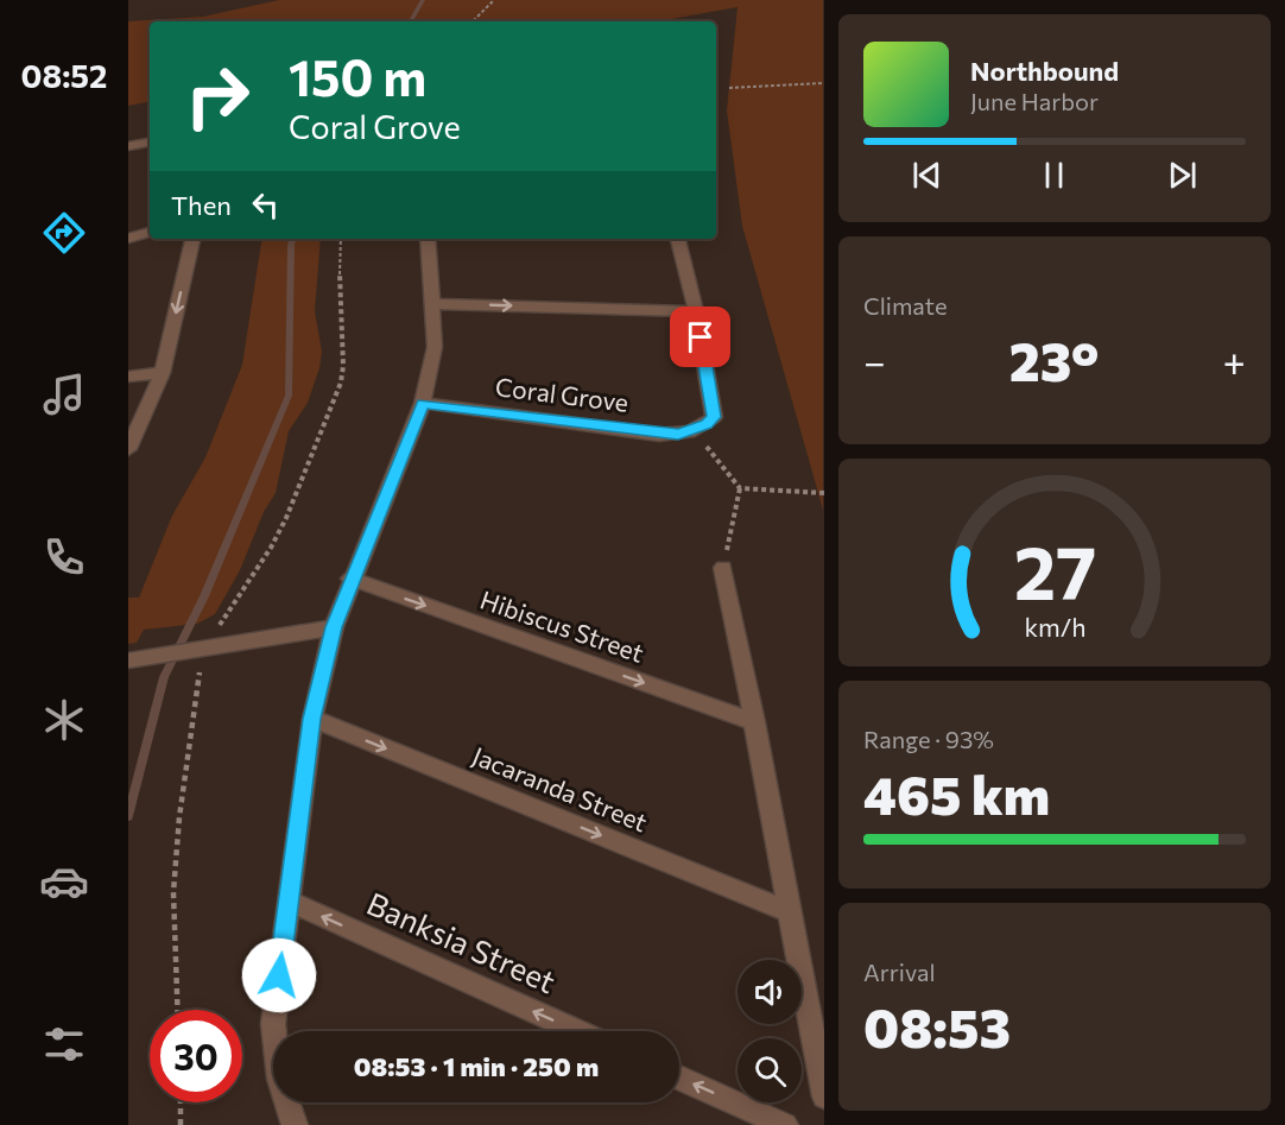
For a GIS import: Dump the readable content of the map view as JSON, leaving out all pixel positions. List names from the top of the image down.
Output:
{
  "streets": {
    "street": [
      "Coral Grove",
      "Hibiscus Street",
      "Jacaranda Street",
      "Banksia Street"
    ]
  },
  "one_way": ["Hibiscus Street", "Jacaranda Street", "Banksia Street"],
  "page": {
    "tabs": "08:52",
    "turn": ["150 m", "Coral Grove"],
    "song": ["Northbound", "June Harbor"],
    "then": "Then",
    "tile": [
      "Climate",
      ["Range · 93%", "465 km"],
      ["Arrival", "08:53"]
    ],
    "heat": ["−", "23°", "+"],
    "limit": "30",
    "trip": "08:53 · 1 min · 250 m",
    "gauge": ["27", "km/h"]
  }
}
